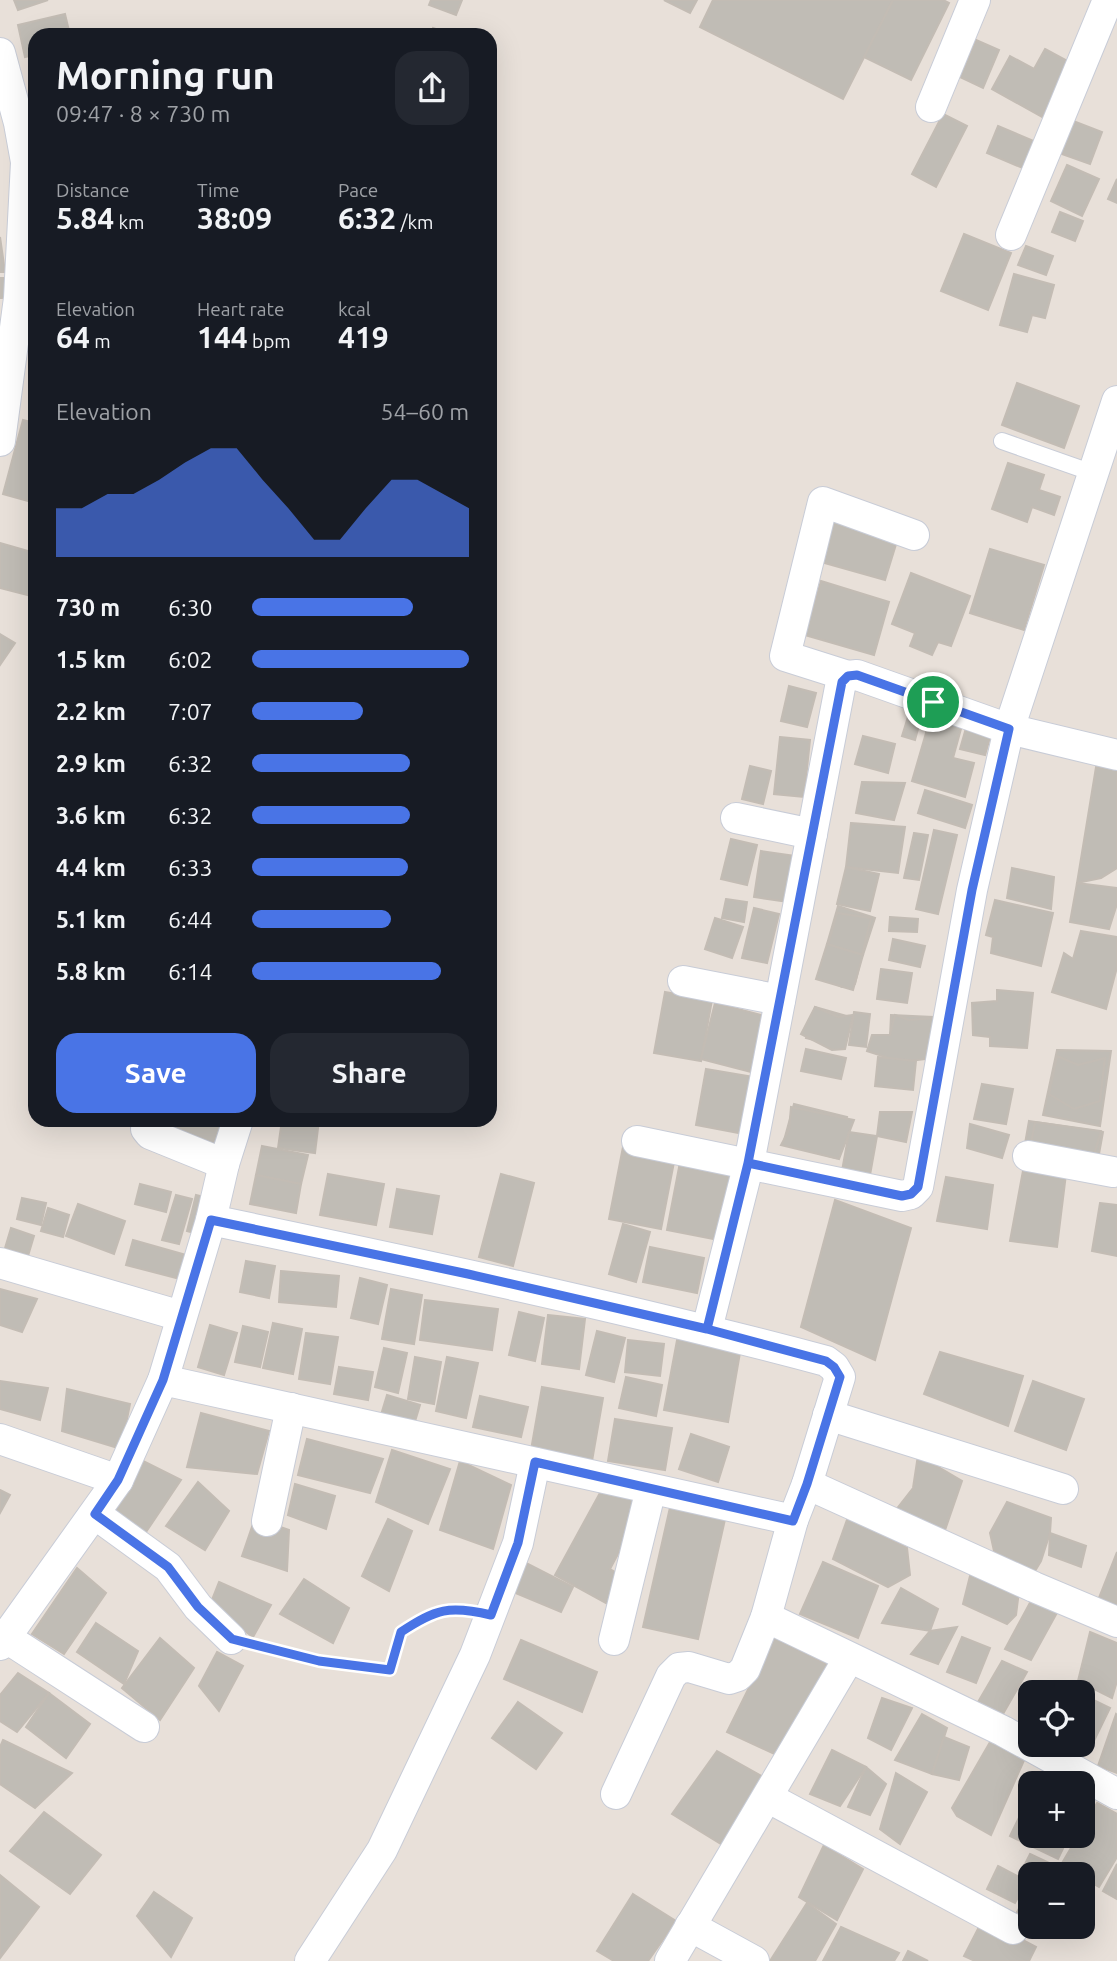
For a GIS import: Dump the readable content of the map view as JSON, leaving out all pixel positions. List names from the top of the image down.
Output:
{
  "page": {
    "heading": ["Morning run", "09:47 · 8 × 730 m"],
    "stats": [
      ["Distance", "5.84 km"],
      ["Time", "38:09"],
      ["Pace", "6:32 /km"],
      ["Elevation", "64 m"],
      ["Heart rate", "144 bpm"],
      ["kcal", "419"]
    ],
    "chart": ["Elevation", "54–60 m"],
    "list": [
      {
        "name": "730 m",
        "note": "6:30"
      },
      {
        "name": "1.5 km",
        "note": "6:02"
      },
      {
        "name": "2.2 km",
        "note": "7:07"
      },
      {
        "name": "2.9 km",
        "note": "6:32"
      },
      {
        "name": "3.6 km",
        "note": "6:32"
      },
      {
        "name": "4.4 km",
        "note": "6:33"
      },
      {
        "name": "5.1 km",
        "note": "6:44"
      },
      {
        "name": "5.8 km",
        "note": "6:14"
      }
    ],
    "buttons": ["Save", "Share"],
    "map_buttons": ["+", "−"]
  }
}
